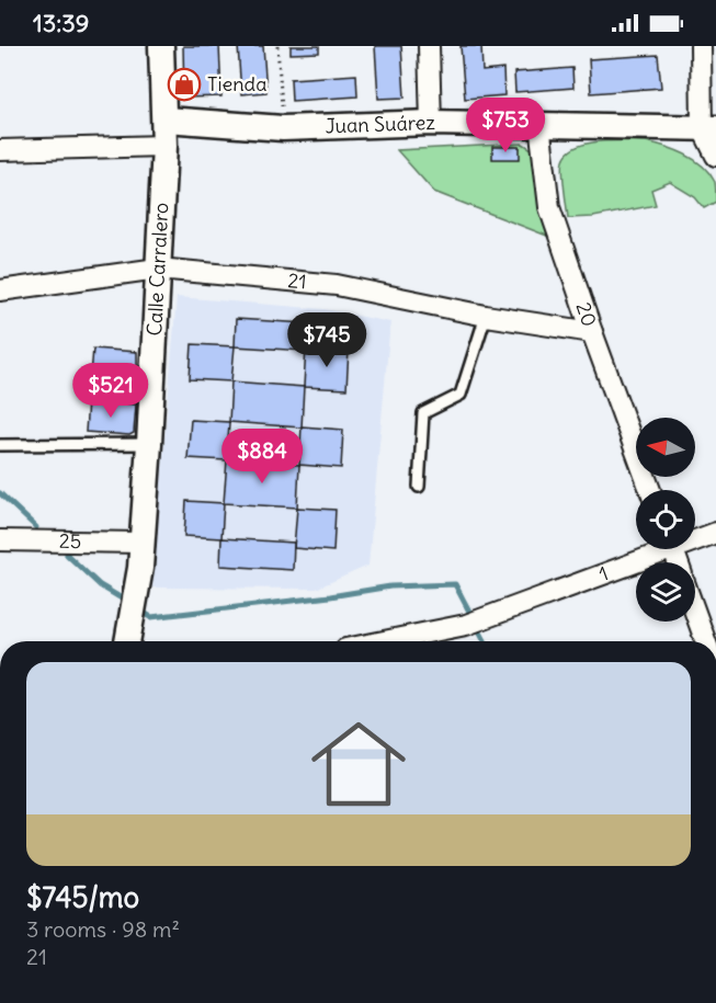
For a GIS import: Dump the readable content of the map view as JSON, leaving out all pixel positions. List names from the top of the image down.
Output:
{
  "streets": {
    "street": [
      "Juan Suárez",
      "Calle Carralero",
      "21",
      "20",
      "25",
      "1"
    ]
  },
  "crossings": [
    ["Juan Suárez", "Calle Carralero"],
    ["Juan Suárez", "20"],
    ["Calle Carralero", "21"],
    ["Calle Carralero", "25"],
    ["21", "20"]
  ],
  "places": {
    "shop": ["Tienda"]
  },
  "north": "left",
  "page": {
    "status": "13:39",
    "price": [
      "$753",
      "$745",
      "$521",
      "$884"
    ],
    "list": [
      {
        "name": "$745/mo",
        "note": "3 rooms · 98 m² · 21"
      }
    ]
  }
}
